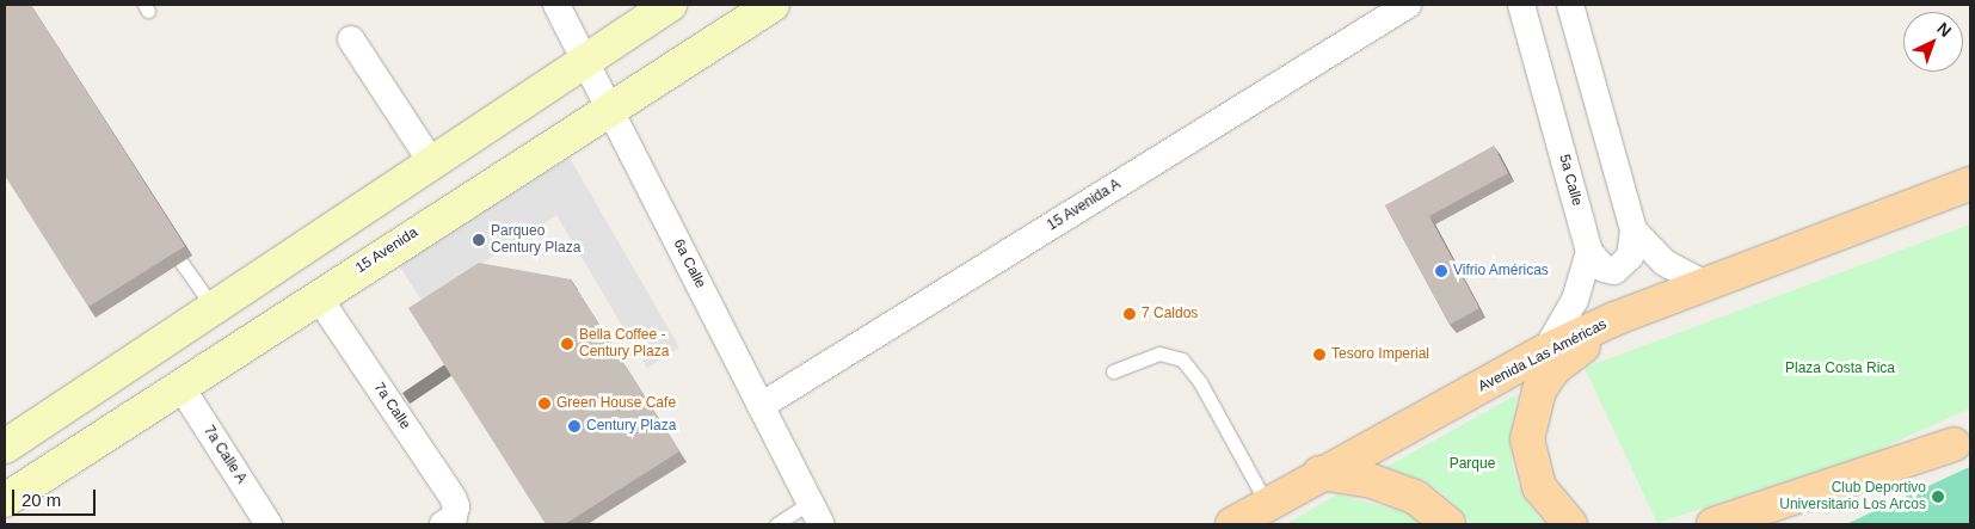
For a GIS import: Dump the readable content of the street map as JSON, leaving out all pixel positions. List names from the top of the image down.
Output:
{
  "streets": {
    "main road": ["Avenida Las Américas"],
    "street": [
      "5a Calle",
      "15 Avenida A",
      "15 Avenida",
      "6a Calle",
      "7a Calle",
      "7a Calle A"
    ]
  },
  "crossings": [
    ["15 Avenida A", "6a Calle"],
    ["15 Avenida", "6a Calle"],
    ["15 Avenida", "7a Calle"],
    ["15 Avenida", "7a Calle A"]
  ],
  "parks": ["Plaza Costa Rica", "Parque"],
  "places": [
    "Parqueo Century Plaza",
    "Vifrio Américas",
    "7 Caldos",
    "Bella Coffee - Century Plaza",
    "Tesoro Imperial",
    "Green House Cafe",
    "Century Plaza",
    "Club Deportivo Universitario Los Arcos"
  ],
  "scale_bar": "20 m",
  "north": "top right"
}
